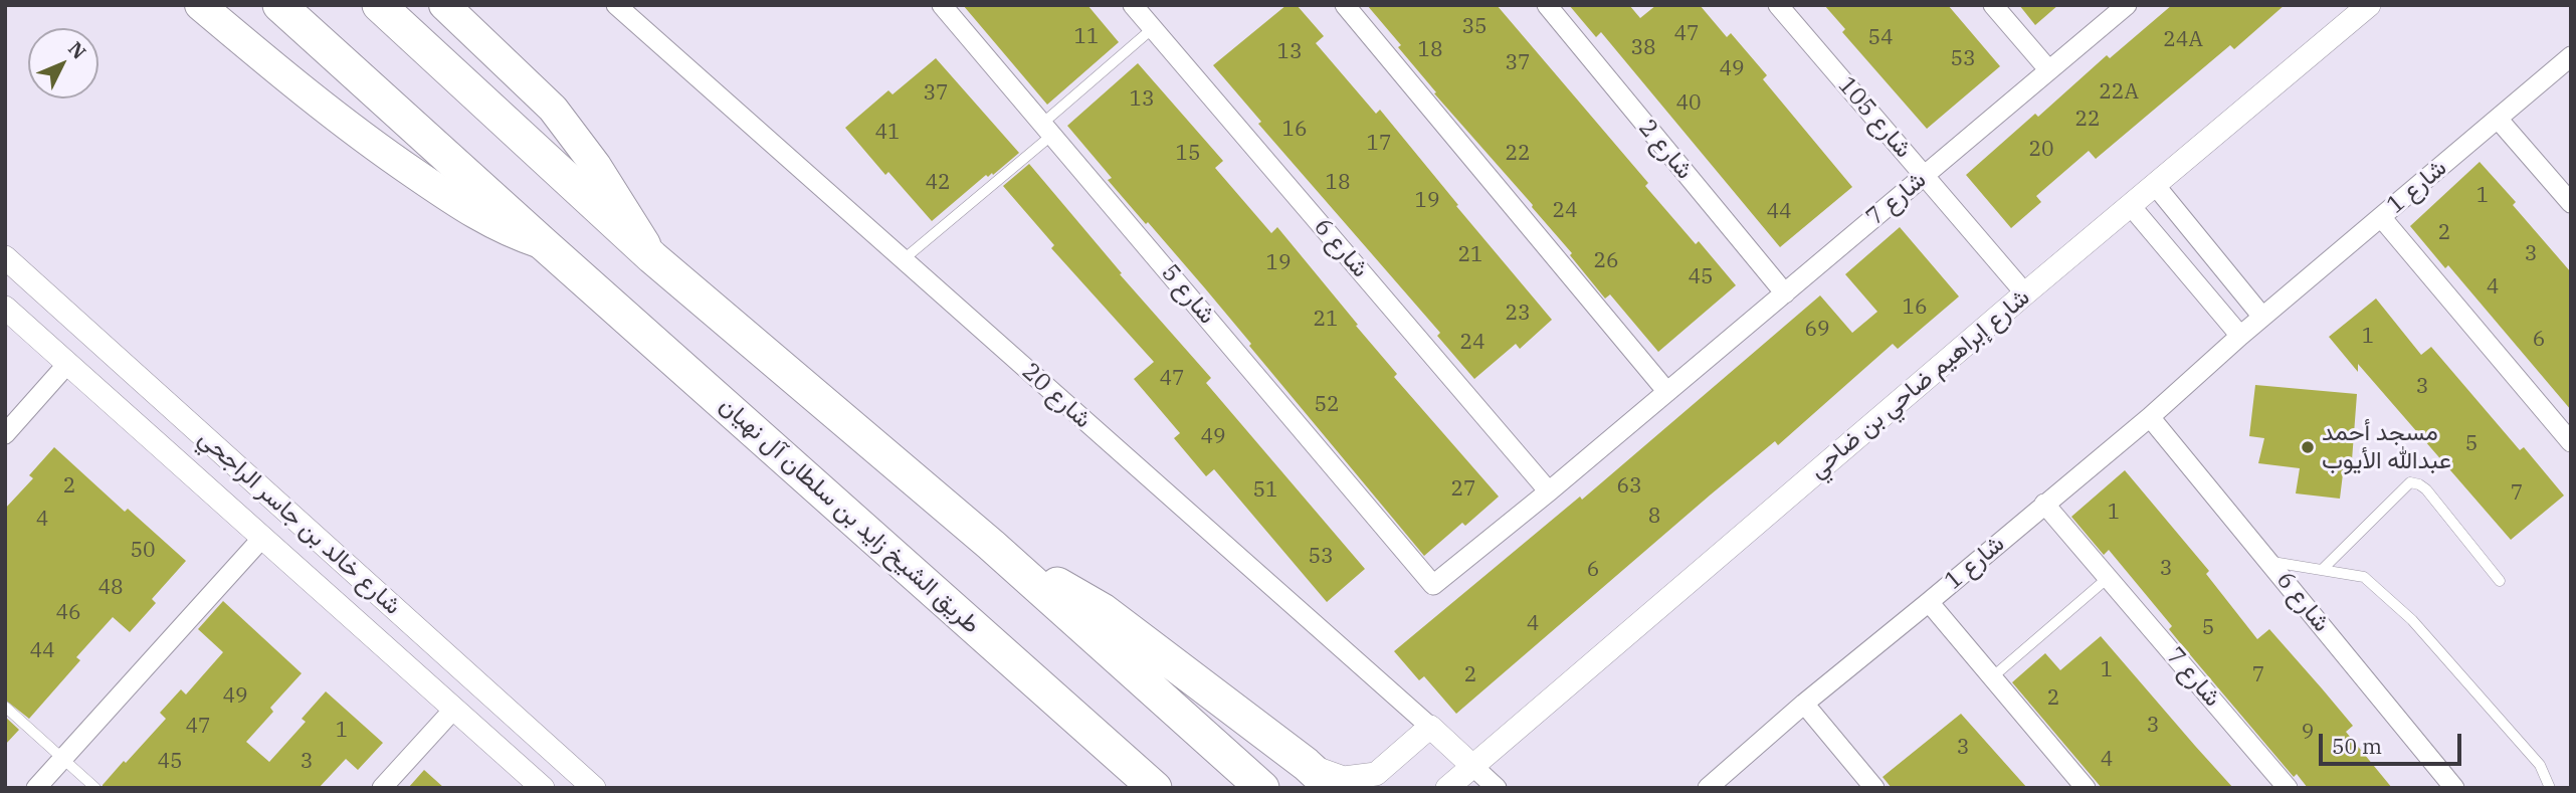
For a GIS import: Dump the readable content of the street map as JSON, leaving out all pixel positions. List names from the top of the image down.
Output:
{
  "streets": {
    "highway": ["طريق الشيخ زايد بن سلطان آل نهيان"],
    "street": [
      "شارع 105",
      "شارع 2",
      "شارع 1",
      "شارع 7",
      "شارع 6",
      "شارع 5",
      "شارع إبراهيم ضاحي بن ضاحي",
      "شارع 20",
      "شارع خالد بن جاسر الراجحي"
    ]
  },
  "crossings": [
    ["شارع 105", "شارع 7"],
    ["شارع 105", "شارع إبراهيم ضاحي بن ضاحي"],
    ["شارع 2", "شارع 7"],
    ["شارع 1", "شارع 7"],
    ["شارع 1", "شارع 6"],
    ["شارع 7", "شارع 6"],
    ["شارع 7", "شارع 5"],
    ["شارع إبراهيم ضاحي بن ضاحي", "شارع 20"]
  ],
  "places": ["مسجد أحمد عبدالله الأيوب"],
  "house_numbers": [
    "35",
    "47",
    "11",
    "54",
    "24A",
    "38",
    "18",
    "13",
    "53",
    "37",
    "49",
    "22A",
    "37",
    "13",
    "40",
    "22",
    "16",
    "41",
    "17",
    "20",
    "15",
    "22",
    "42",
    "18",
    "1",
    "19",
    "24",
    "44",
    "2",
    "3",
    "21",
    "26",
    "19",
    "45",
    "4",
    "16",
    "23",
    "21",
    "69",
    "1",
    "6",
    "24",
    "47",
    "3",
    "52",
    "49",
    "5",
    "2",
    "63",
    "27",
    "51",
    "7",
    "1",
    "8",
    "4",
    "50",
    "53",
    "3",
    "6",
    "48",
    "46",
    "4",
    "5",
    "44",
    "1",
    "2",
    "7",
    "49",
    "2",
    "3",
    "47",
    "1",
    "9",
    "3",
    "4",
    "45",
    "3"
  ],
  "scale_bar": "50 m",
  "north": "top right"
}
